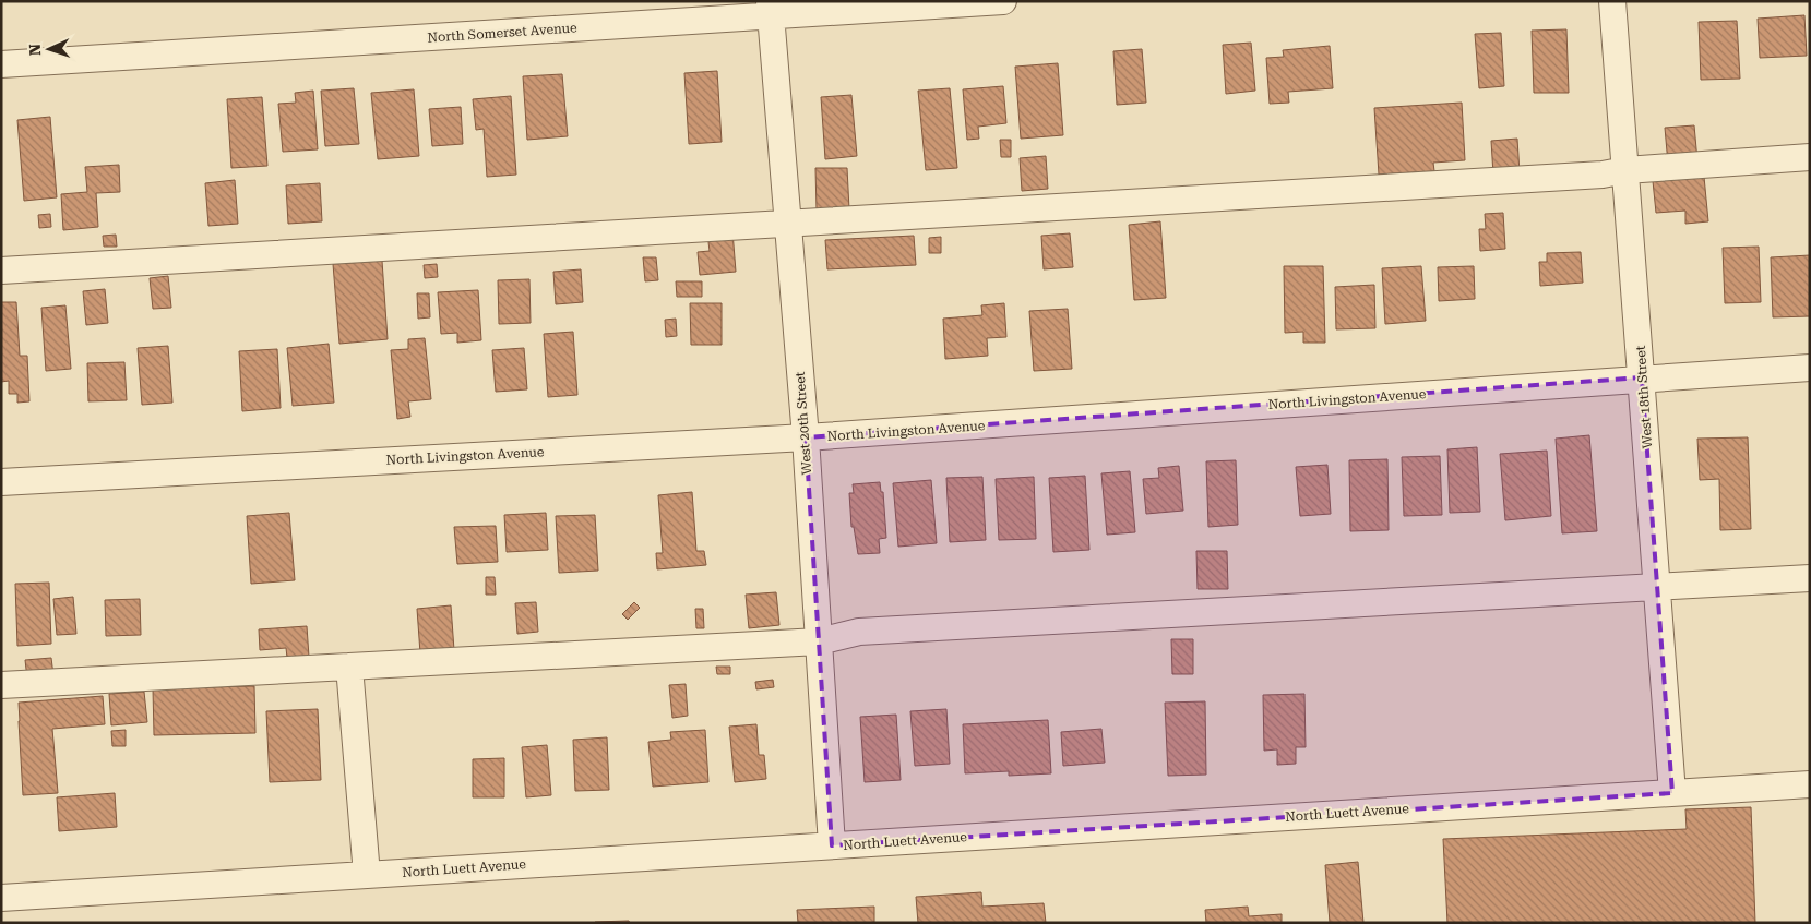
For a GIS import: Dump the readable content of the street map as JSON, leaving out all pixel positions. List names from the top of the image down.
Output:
{
  "streets": {
    "street": [
      "North Somerset Avenue",
      "West 18th Street",
      "North Livingston Avenue",
      "West 20th Street",
      "North Luett Avenue"
    ]
  },
  "crossings": [
    ["North Somerset Avenue", "West 20th Street"],
    ["West 18th Street", "North Livingston Avenue"],
    ["West 18th Street", "North Luett Avenue"],
    ["North Livingston Avenue", "West 20th Street"],
    ["West 20th Street", "North Luett Avenue"]
  ],
  "north": "left"
}
